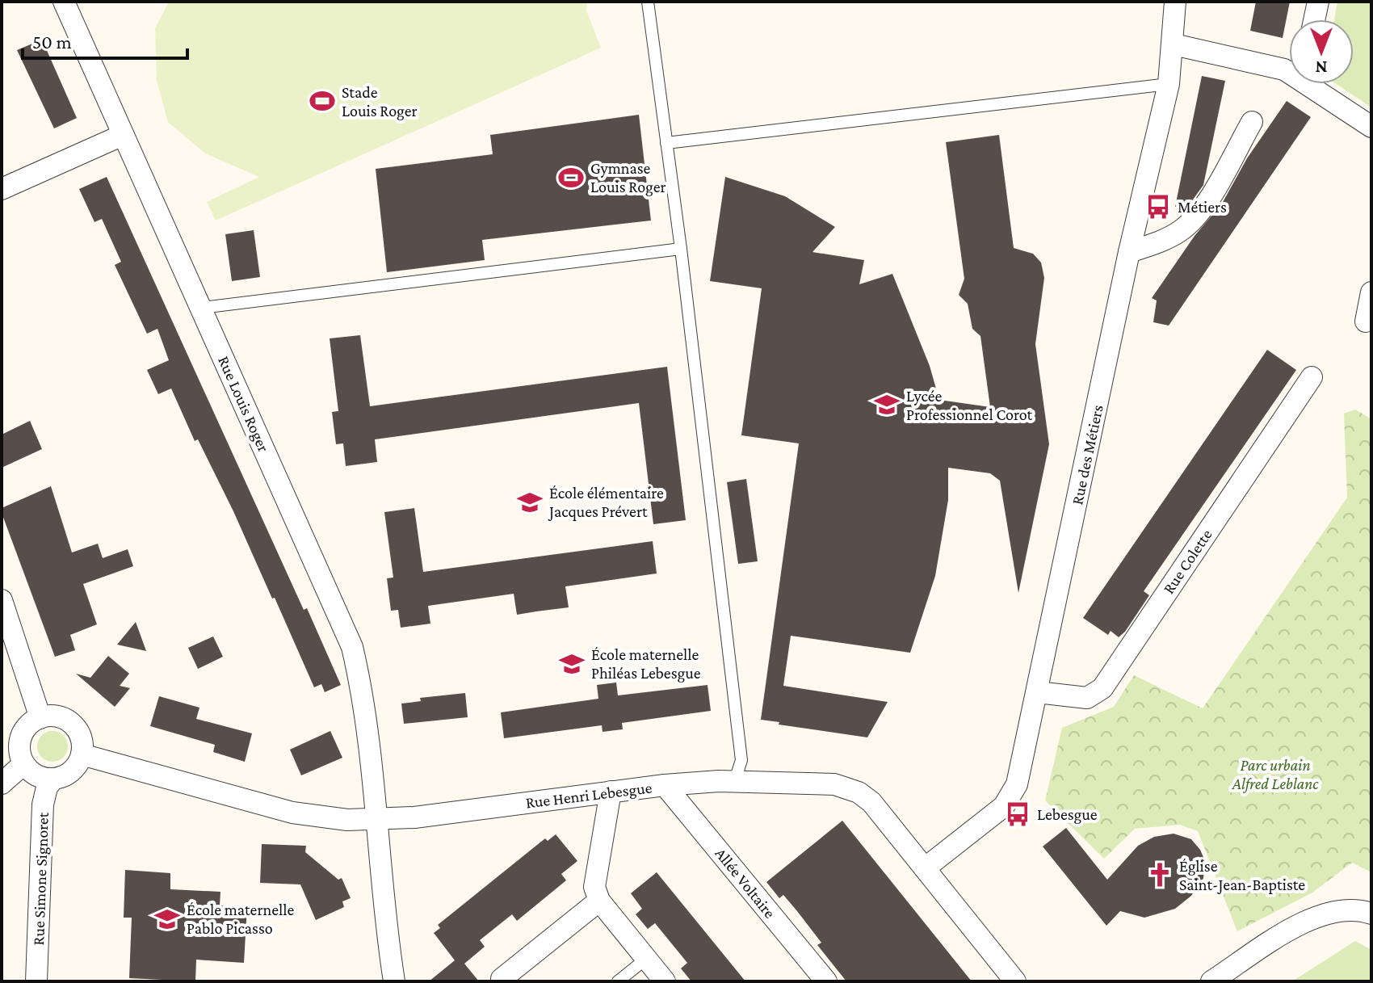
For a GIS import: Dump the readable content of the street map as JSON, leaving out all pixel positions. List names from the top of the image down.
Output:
{
  "streets": {
    "street": [
      "Rue Louis Roger",
      "Rue des Métiers",
      "Rue Colette",
      "Rue Henri Lebesgue",
      "Rue Simone Signoret",
      "Allée Voltaire"
    ]
  },
  "crossings": [
    ["Rue Louis Roger", "Rue Henri Lebesgue"],
    ["Rue des Métiers", "Rue Colette"],
    ["Rue des Métiers", "Rue Henri Lebesgue"],
    ["Rue Henri Lebesgue", "Rue Simone Signoret"],
    ["Rue Henri Lebesgue", "Allée Voltaire"]
  ],
  "parks": ["Parc urbain Alfred Leblanc"],
  "places": {
    "sports": ["Stade Louis Roger", "Gymnase Louis Roger"],
    "bus stop": ["Métiers", "Lebesgue"],
    "school or university": [
      "Lycée Professionnel Corot",
      "École élémentaire Jacques Prévert",
      "École maternelle Philéas Lebesgue",
      "École maternelle Pablo Picasso"
    ],
    "church": ["Église Saint-Jean-Baptiste"]
  },
  "scale_bar": "50 m",
  "north": "bottom"
}
